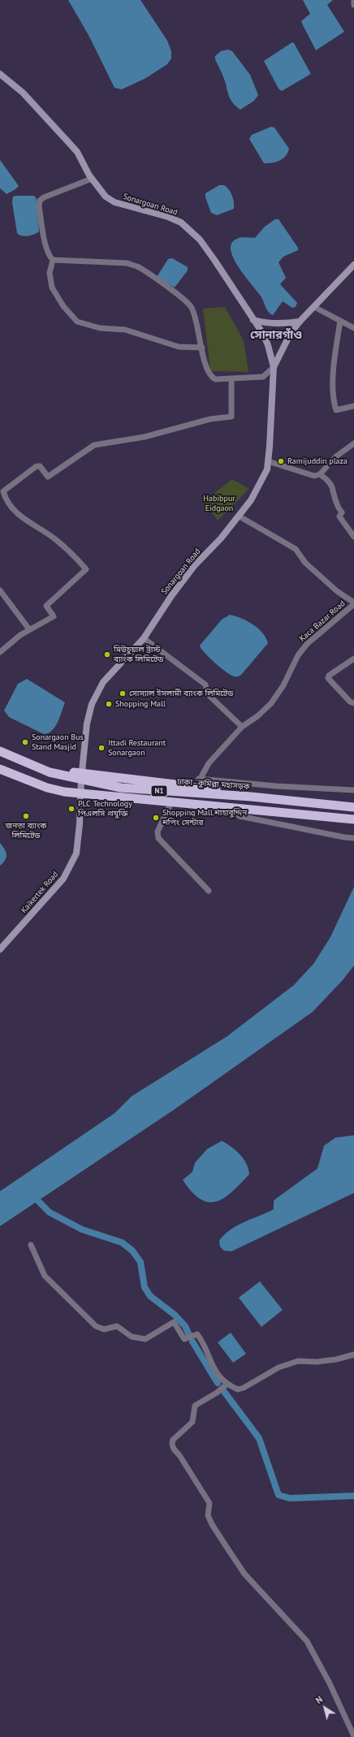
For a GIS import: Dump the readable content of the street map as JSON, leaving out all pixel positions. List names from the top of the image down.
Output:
{
  "streets": {
    "highway": ["ঢাকা–কুমিল্লা মহাসড়ক", "N1"],
    "main road": ["Sonargoan Road", "Kaikertek Road"],
    "street": ["Kaca Bazar Road"]
  },
  "crossings": [
    ["Sonargoan Road", "ঢাকা–কুমিল্লা মহাসড়ক"],
    ["Sonargoan Road", "Kaikertek Road"],
    ["ঢাকা–কুমিল্লা মহাসড়ক", "Kaikertek Road"],
    ["N1", "Kaikertek Road"]
  ],
  "districts": ["সোনারগাঁও"],
  "parks": ["Habibpur Eidgaon"],
  "places": [
    "Ramijuddin plaza",
    "মিউচুয়াল ট্রাস্ট ব্যাংক লিমিটেড",
    "সোস্যাল ইসলামী ব্যাংক লিমিটেড",
    "Shopping Mall",
    "Sonargaon Bus Stand Masjid",
    "Ittadi Restaurant Sonargaon",
    "PLC Technology পিএলসি প্রযুক্তি",
    "জনতা ব্যাংক লিমিটেড",
    "Shopping Mall.শাহাবুদ্দিন শপিং সেন্টার"
  ],
  "north": "top left"
}
